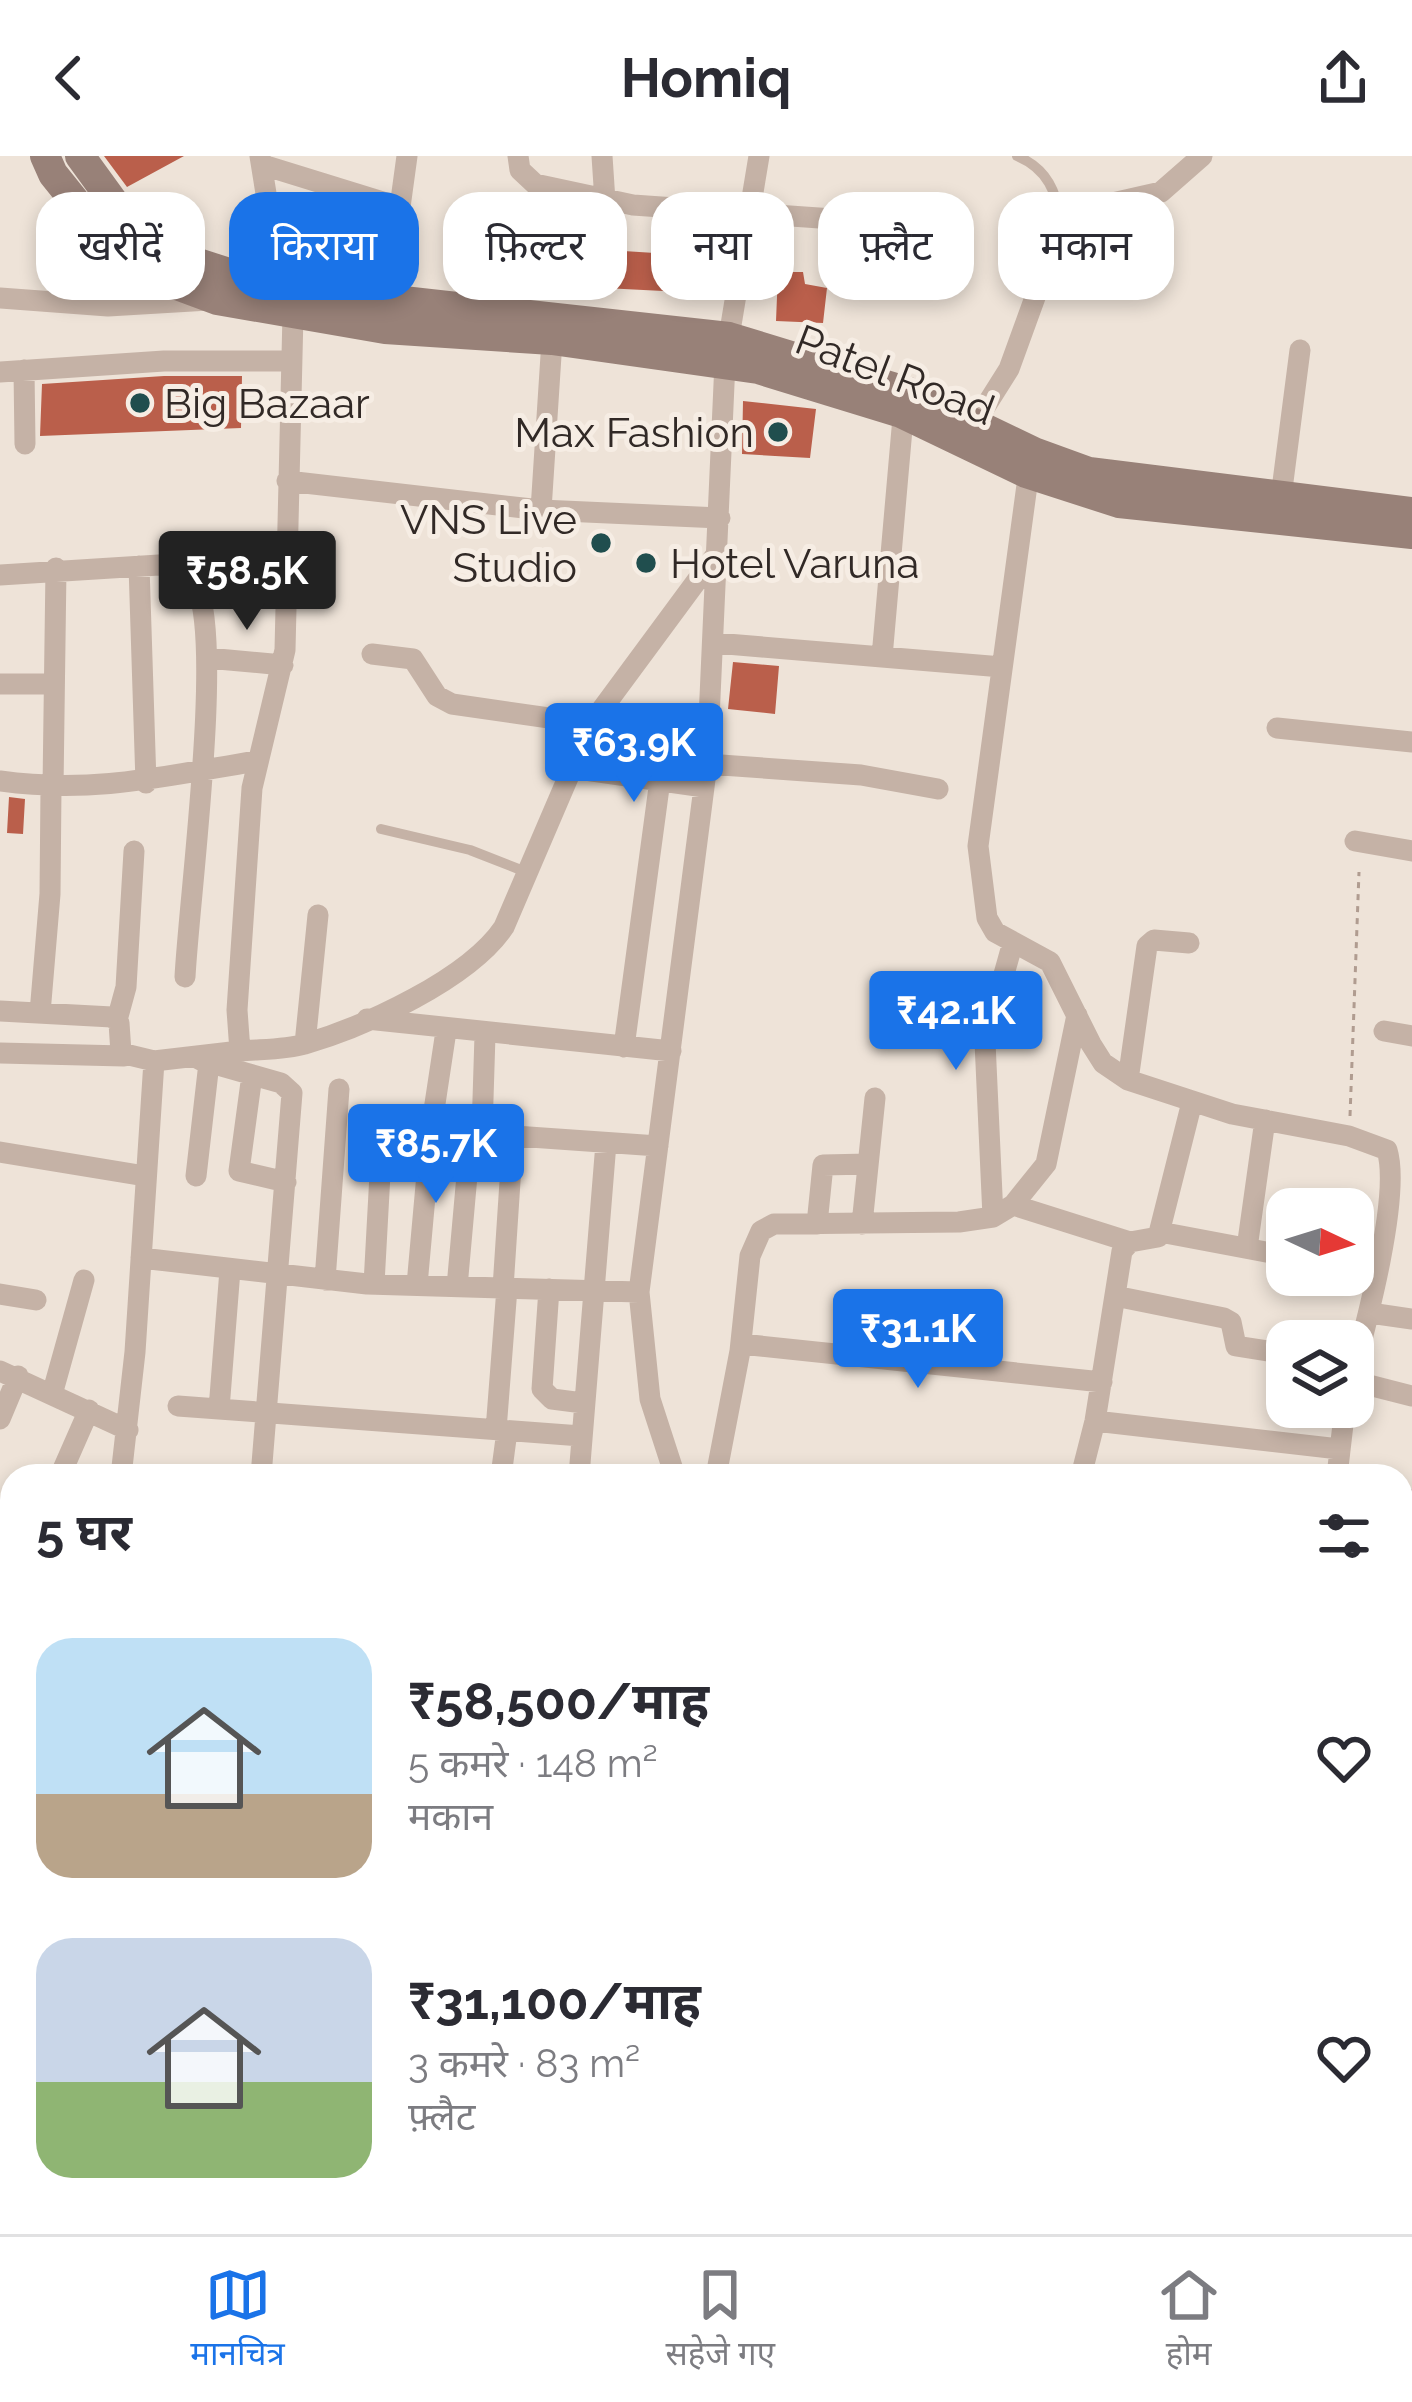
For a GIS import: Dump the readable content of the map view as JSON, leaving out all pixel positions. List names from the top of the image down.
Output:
{
  "streets": {
    "street": ["Patel Road"]
  },
  "places": [
    "Big Bazaar",
    "Max Fashion",
    "VNS Live Studio",
    "Hotel Varuna"
  ],
  "north": "right",
  "page": {
    "header": "Homiq",
    "chip": [
      "खरीदें",
      "किराया",
      "फ़िल्टर",
      "नया",
      "फ़्लैट",
      "मकान"
    ],
    "price": [
      "₹58.5K",
      "₹63.9K",
      "₹42.1K",
      "₹85.7K",
      "₹31.1K"
    ],
    "heading": "5 घर",
    "list": [
      {
        "name": "₹58,500/माह",
        "note": "5 कमरे · 148 m² · मकान"
      },
      {
        "name": "₹31,100/माह",
        "note": "3 कमरे · 83 m² · फ़्लैट"
      }
    ],
    "tabs": ["मानचित्र", "सहेजे गए", "होम"]
  }
}
